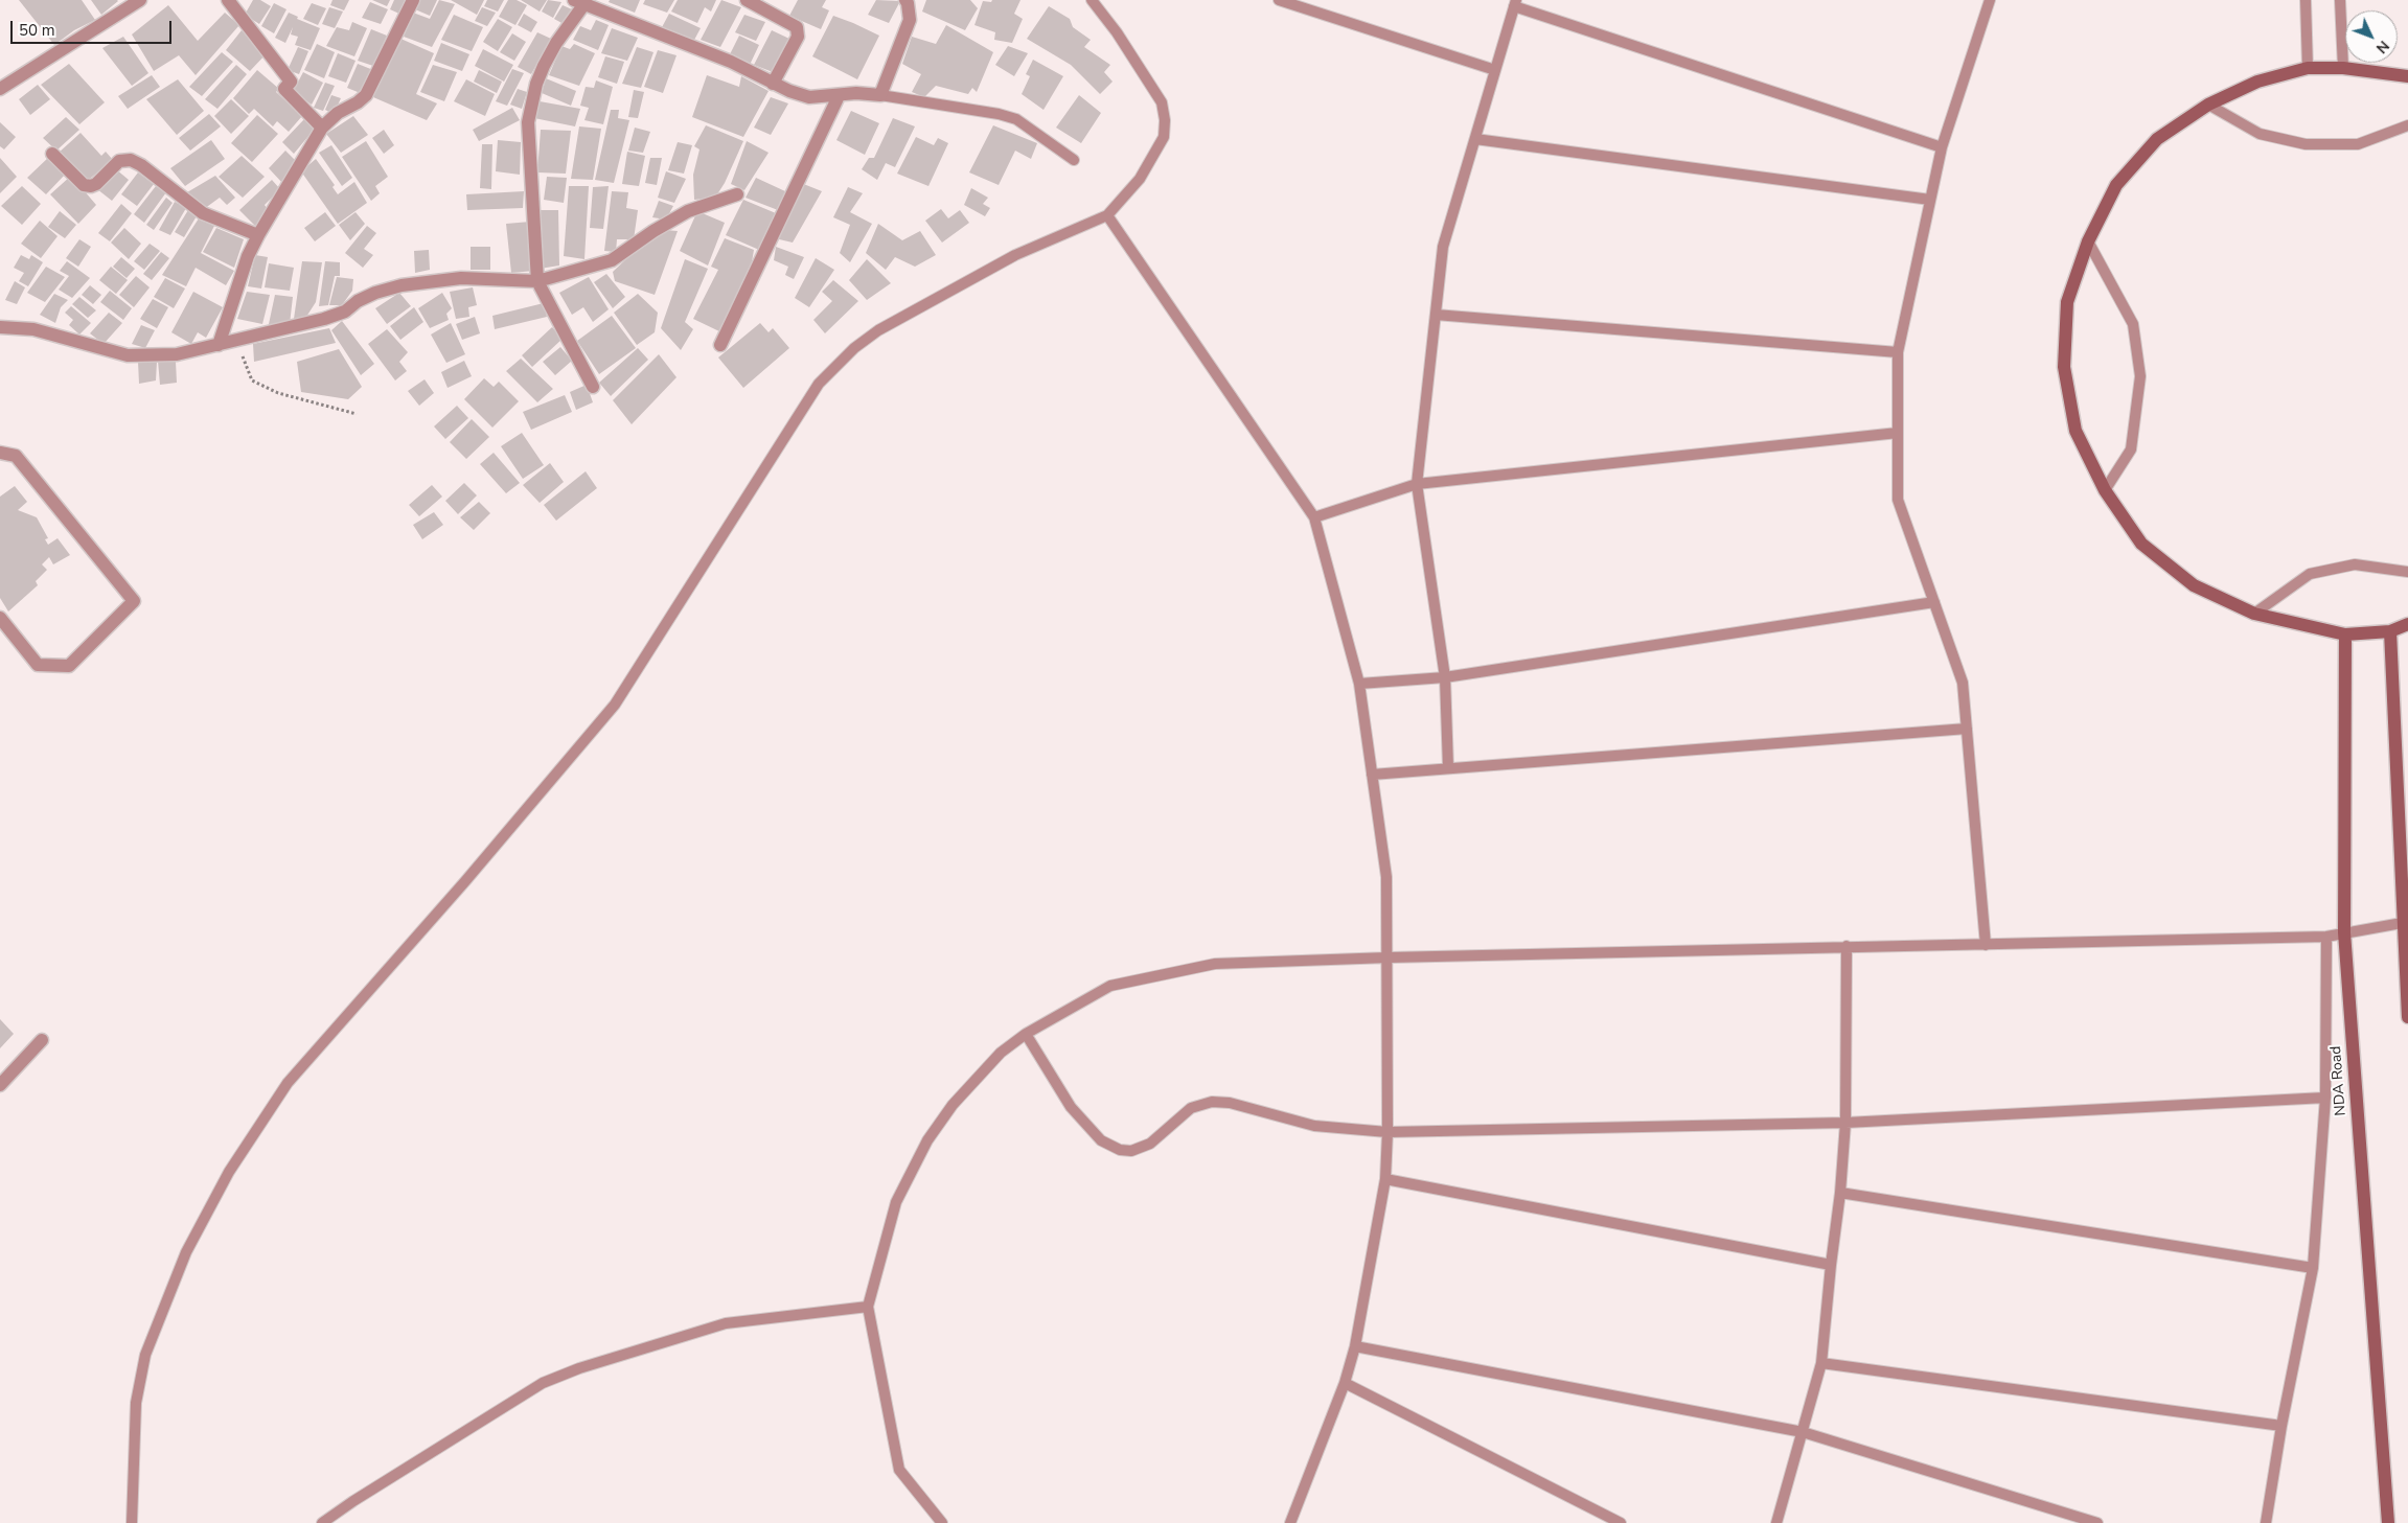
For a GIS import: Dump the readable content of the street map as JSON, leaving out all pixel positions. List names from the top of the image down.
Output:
{
  "streets": {
    "street": ["NDA Road"]
  },
  "scale_bar": "50 m",
  "north": "bottom right"
}
